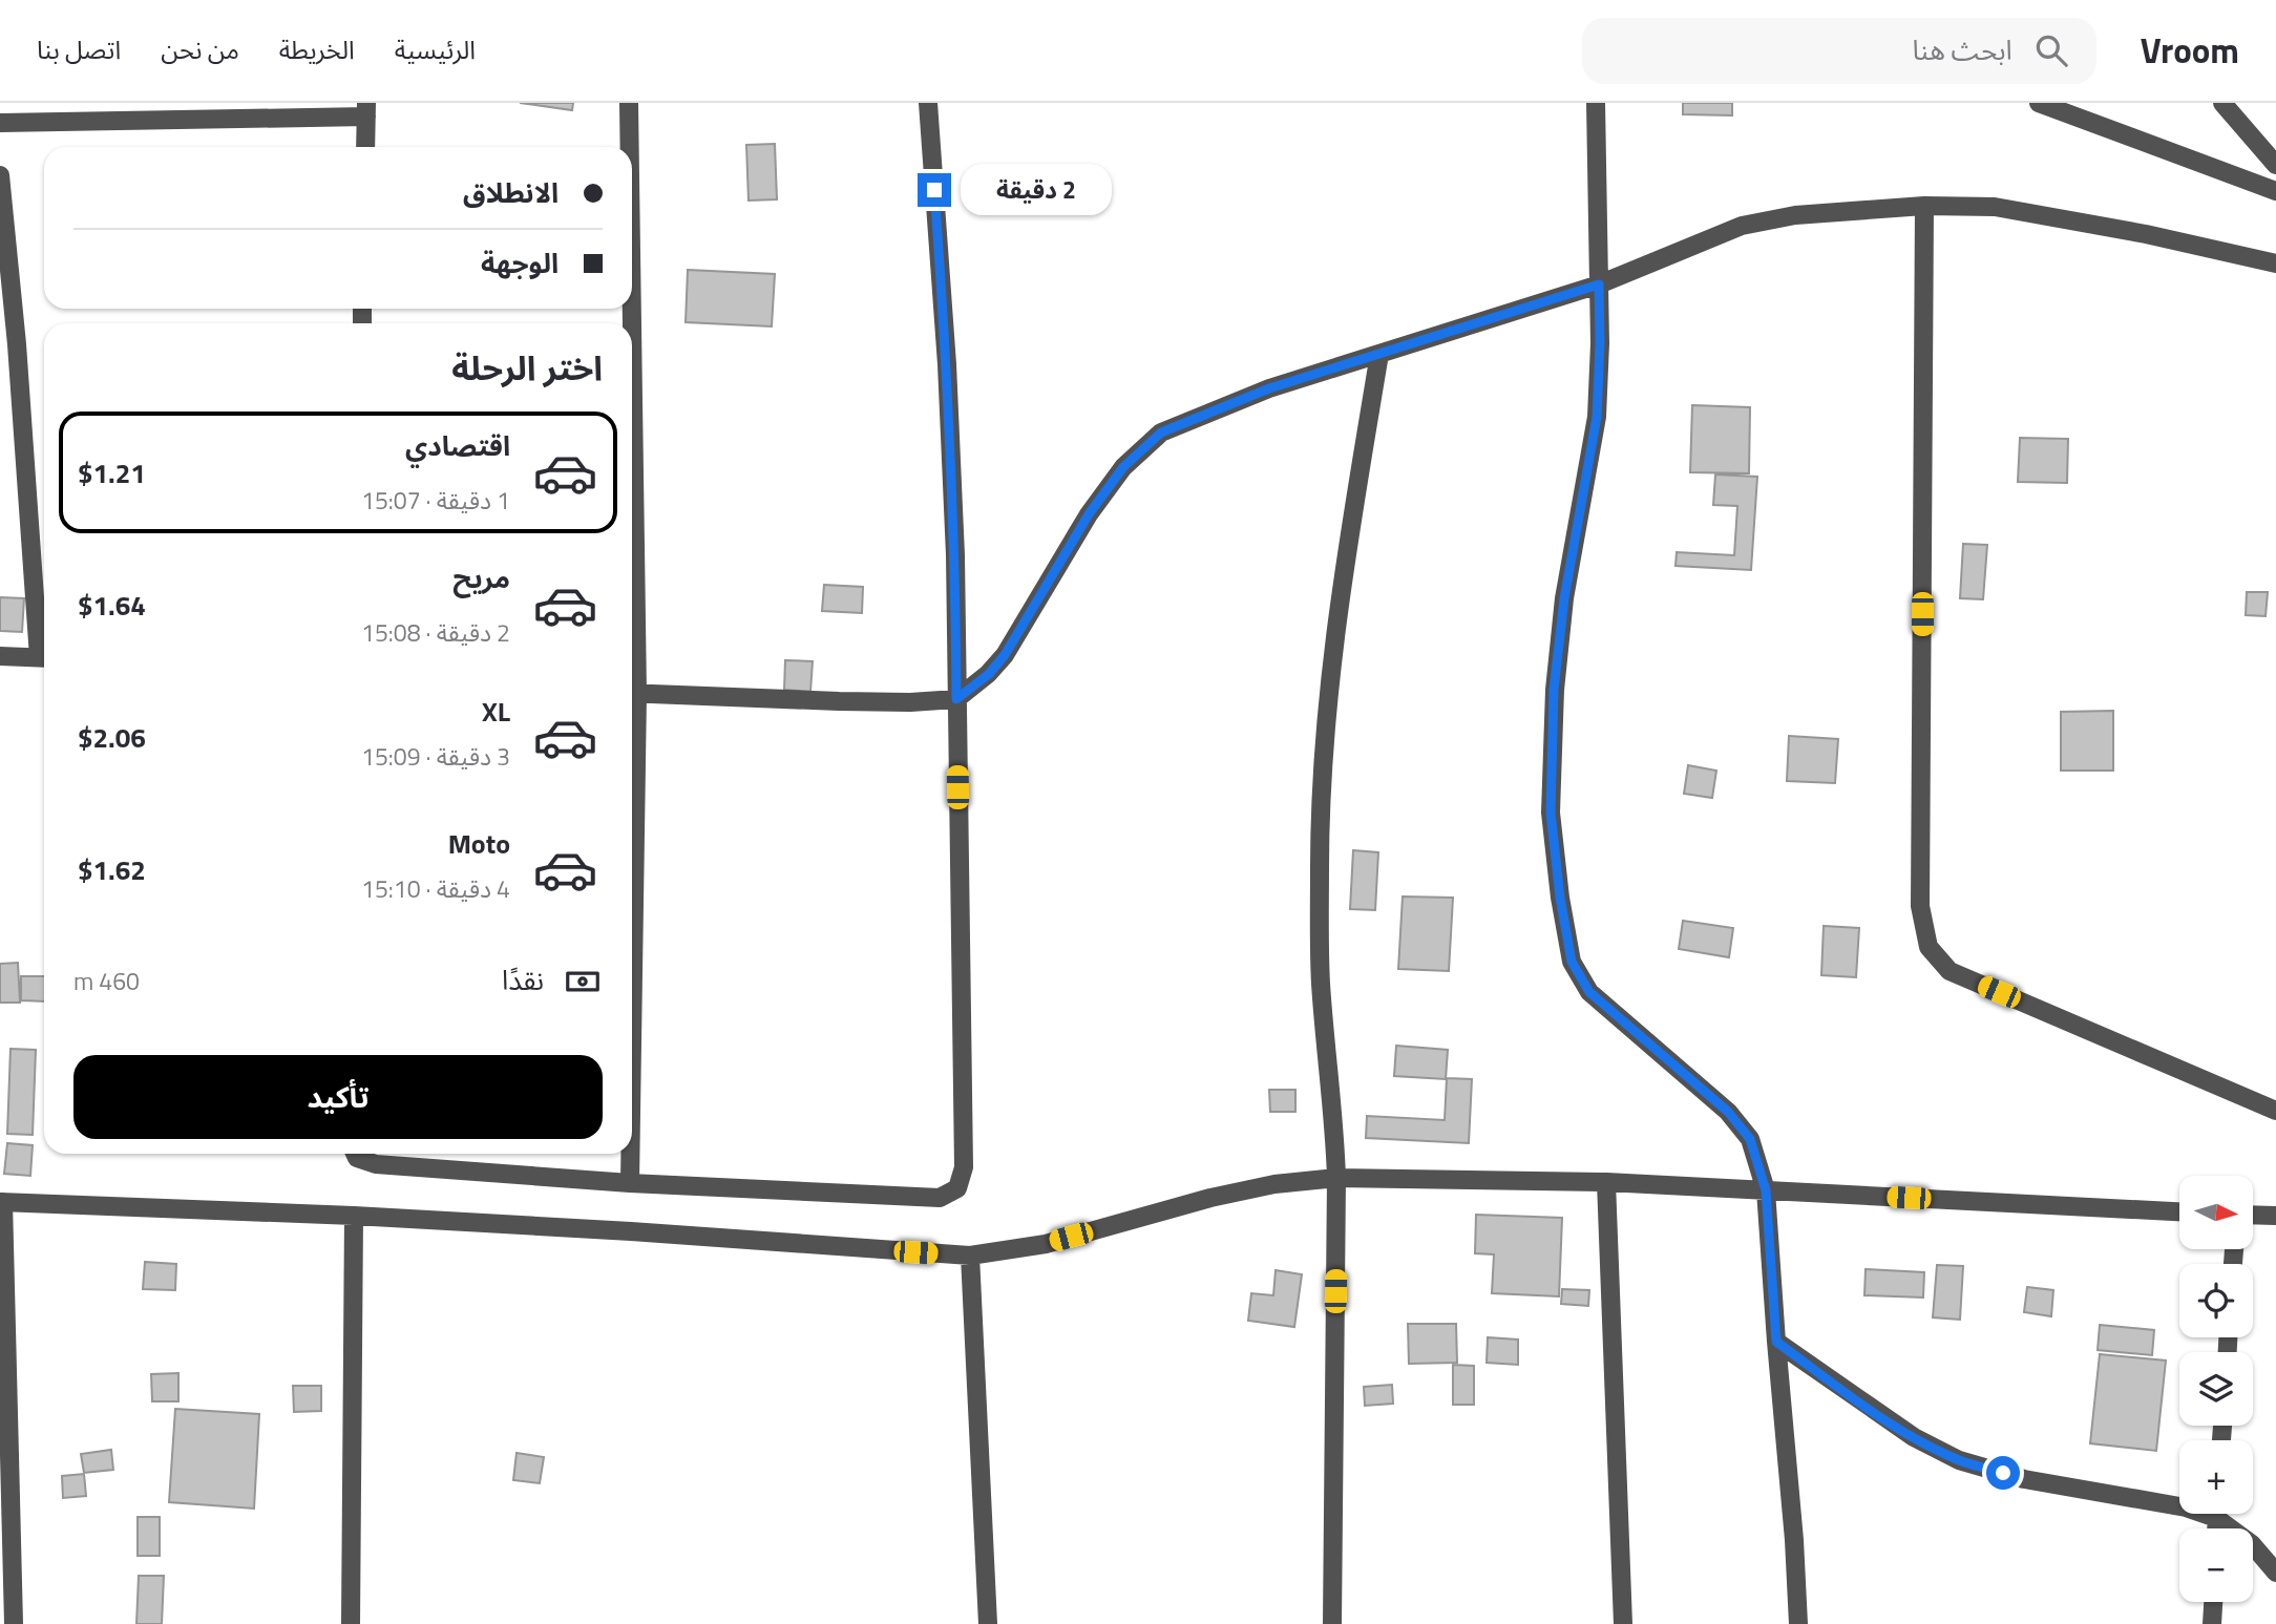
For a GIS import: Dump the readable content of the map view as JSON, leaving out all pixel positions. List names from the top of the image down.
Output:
{
  "north": "right",
  "page": {
    "header": "Vroom",
    "search": "ابحث هنا",
    "nav": [
      "الرئيسية",
      "الخريطة",
      "من نحن",
      "اتصل بنا"
    ],
    "banner": ["الانطلاق", "الوجهة"],
    "bubble": "2 دقيقة",
    "heading": "اختر الرحلة",
    "list": [
      {
        "name": "اقتصادي",
        "note": "1 دقيقة · 15:07",
        "value": "$1.21"
      },
      {
        "name": "مريح",
        "note": "2 دقيقة · 15:08",
        "value": "$1.64"
      },
      {
        "name": "XL",
        "note": "3 دقيقة · 15:09",
        "value": "$2.06"
      },
      {
        "name": "Moto",
        "note": "4 دقيقة · 15:10",
        "value": "$1.62"
      }
    ],
    "pay": ["نقدًا", "460 m"],
    "buttons": "تأكيد",
    "map_buttons": ["+", "−"]
  }
}
